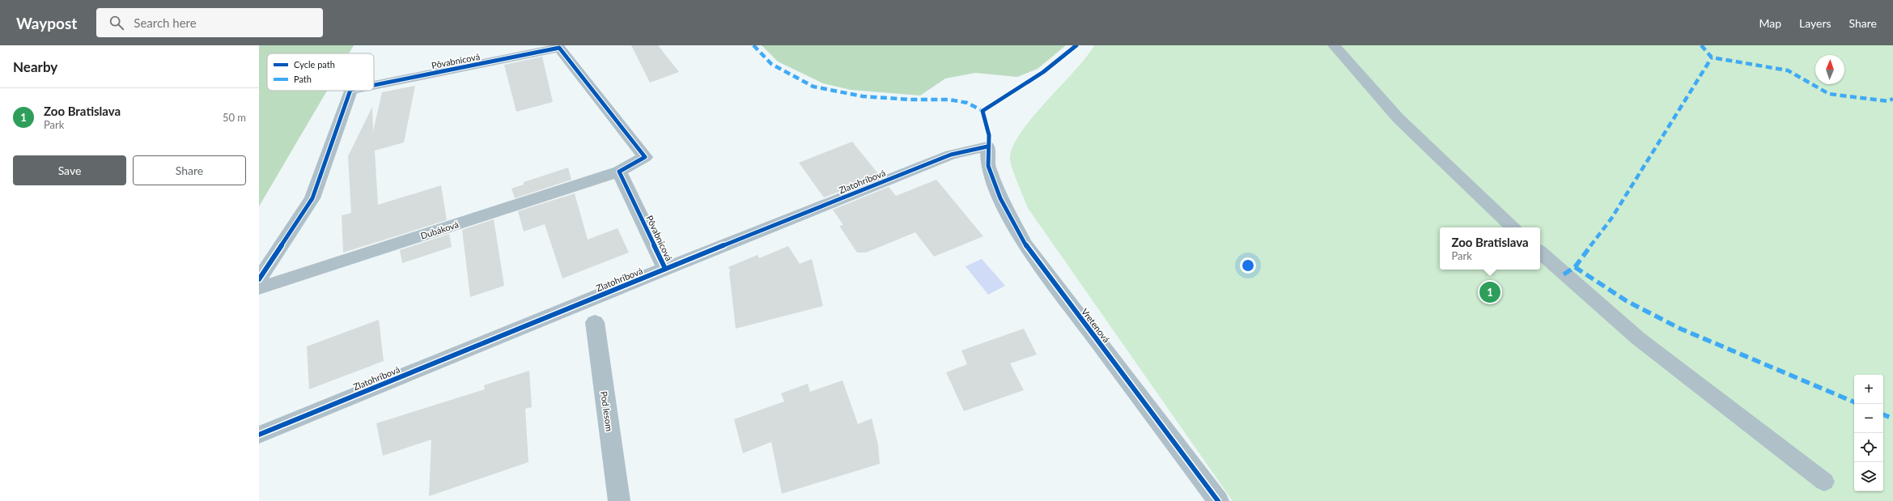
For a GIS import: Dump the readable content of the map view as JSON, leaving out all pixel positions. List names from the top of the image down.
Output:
{
  "streets": {
    "street": [
      "Pôvabnicová",
      "Zlatohríbová",
      "Dubáková",
      "Vretenová",
      "Pod lesom"
    ]
  },
  "crossings": [
    ["Pôvabnicová", "Zlatohríbová"],
    ["Pôvabnicová", "Dubáková"],
    ["Zlatohríbová", "Vretenová"]
  ],
  "legend": ["Cycle path", "Path"],
  "north": "top",
  "page": {
    "header": "Waypost",
    "search": "Search here",
    "nav": ["Map", "Layers", "Share"],
    "heading": "Nearby",
    "list": [
      {
        "mark": "1",
        "name": "Zoo Bratislava",
        "note": "Park",
        "value": "50 m"
      }
    ],
    "buttons": ["Save", "Share"],
    "popup": ["Zoo Bratislava", "Park"],
    "pins": "1",
    "map_buttons": ["+", "−"]
  }
}
